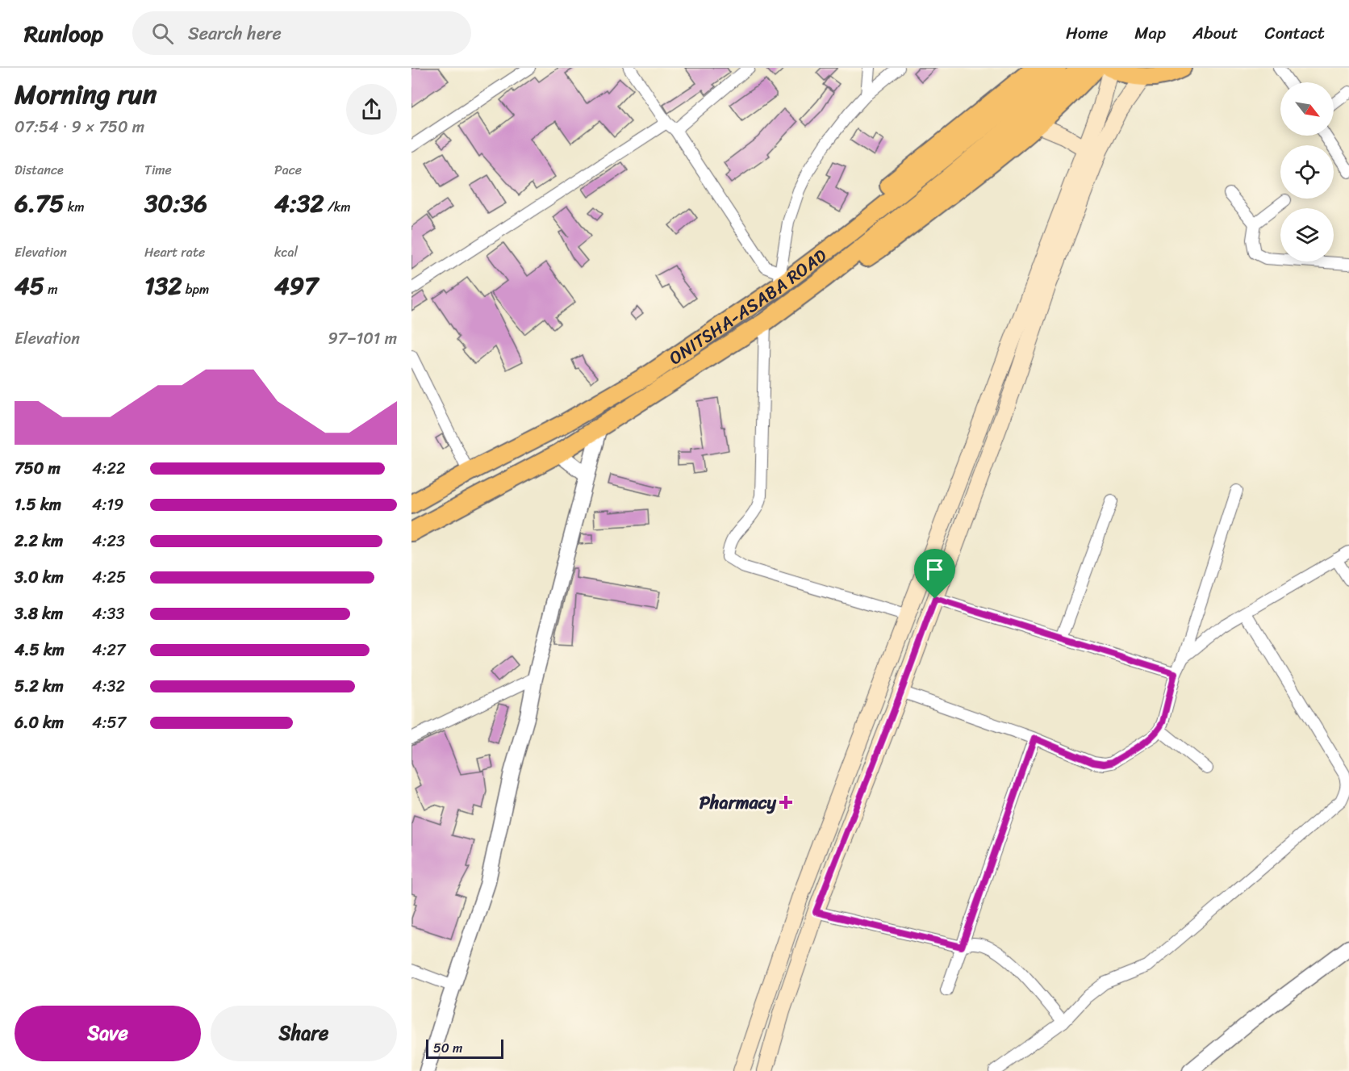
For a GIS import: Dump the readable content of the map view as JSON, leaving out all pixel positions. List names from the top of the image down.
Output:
{
  "streets": {
    "main road": ["ONITSHA-ASABA ROAD"]
  },
  "places": {
    "health": ["Pharmacy"]
  },
  "scale_bar": "50 m",
  "north": "bottom right",
  "page": {
    "header": "Runloop",
    "search": "Search here",
    "nav": [
      "Home",
      "Map",
      "About",
      "Contact"
    ],
    "heading": ["Morning run", "07:54 · 9 × 750 m"],
    "stats": [
      ["Distance", "6.75 km"],
      ["Time", "30:36"],
      ["Pace", "4:32 /km"],
      ["Elevation", "45 m"],
      ["Heart rate", "132 bpm"],
      ["kcal", "497"]
    ],
    "chart": ["Elevation", "97–101 m"],
    "list": [
      {
        "name": "750 m",
        "note": "4:22"
      },
      {
        "name": "1.5 km",
        "note": "4:19"
      },
      {
        "name": "2.2 km",
        "note": "4:23"
      },
      {
        "name": "3.0 km",
        "note": "4:25"
      },
      {
        "name": "3.8 km",
        "note": "4:33"
      },
      {
        "name": "4.5 km",
        "note": "4:27"
      },
      {
        "name": "5.2 km",
        "note": "4:32"
      },
      {
        "name": "6.0 km",
        "note": "4:57"
      }
    ],
    "buttons": ["Save", "Share"],
    "scale": "50 m"
  }
}
